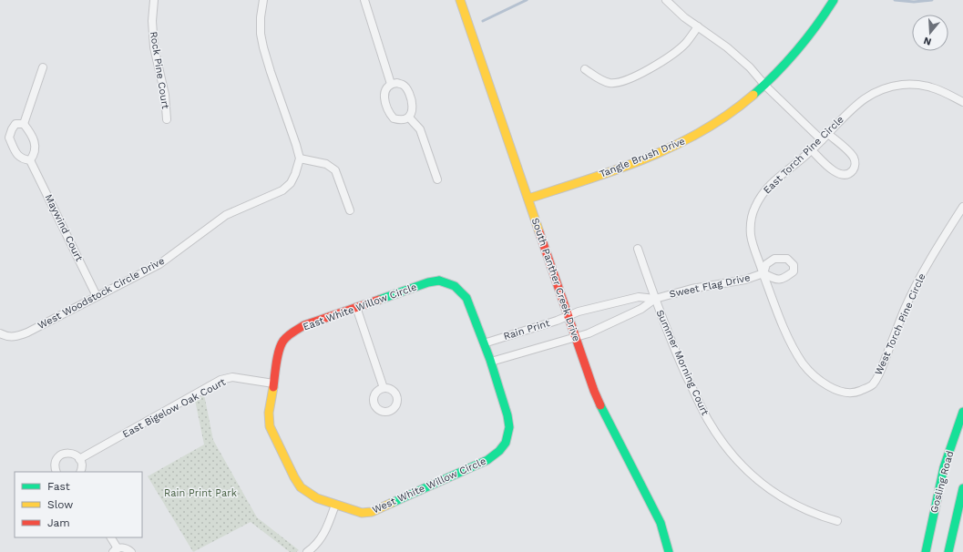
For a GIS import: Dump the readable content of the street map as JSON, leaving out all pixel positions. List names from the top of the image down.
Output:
{
  "streets": {
    "street": [
      "Rock Pine Court",
      "East Torch Pine Circle",
      "Tangle Brush Drive",
      "Maywind Court",
      "South Panther Creek Drive",
      "Sweet Flag Drive",
      "West Woodstock Circle Drive",
      "East White Willow Circle",
      "West Torch Pine Circle",
      "Rain Print",
      "Summer Morning Court",
      "East Bigelow Oak Court",
      "Gosling Road",
      "West White Willow Circle"
    ]
  },
  "crossings": [
    ["East Torch Pine Circle", "Sweet Flag Drive"],
    ["East Torch Pine Circle", "West Torch Pine Circle"],
    ["Tangle Brush Drive", "South Panther Creek Drive"],
    ["Maywind Court", "West Woodstock Circle Drive"],
    ["South Panther Creek Drive", "Sweet Flag Drive"],
    ["South Panther Creek Drive", "Rain Print"],
    ["Sweet Flag Drive", "Rain Print"],
    ["Sweet Flag Drive", "Summer Morning Court"],
    ["East White Willow Circle", "Rain Print"],
    ["East White Willow Circle", "East Bigelow Oak Court"],
    ["East White Willow Circle", "West White Willow Circle"],
    ["Rain Print", "West White Willow Circle"]
  ],
  "parks": ["Rain Print Park"],
  "legend": ["Fast", "Slow", "Jam"],
  "north": "bottom"
}
